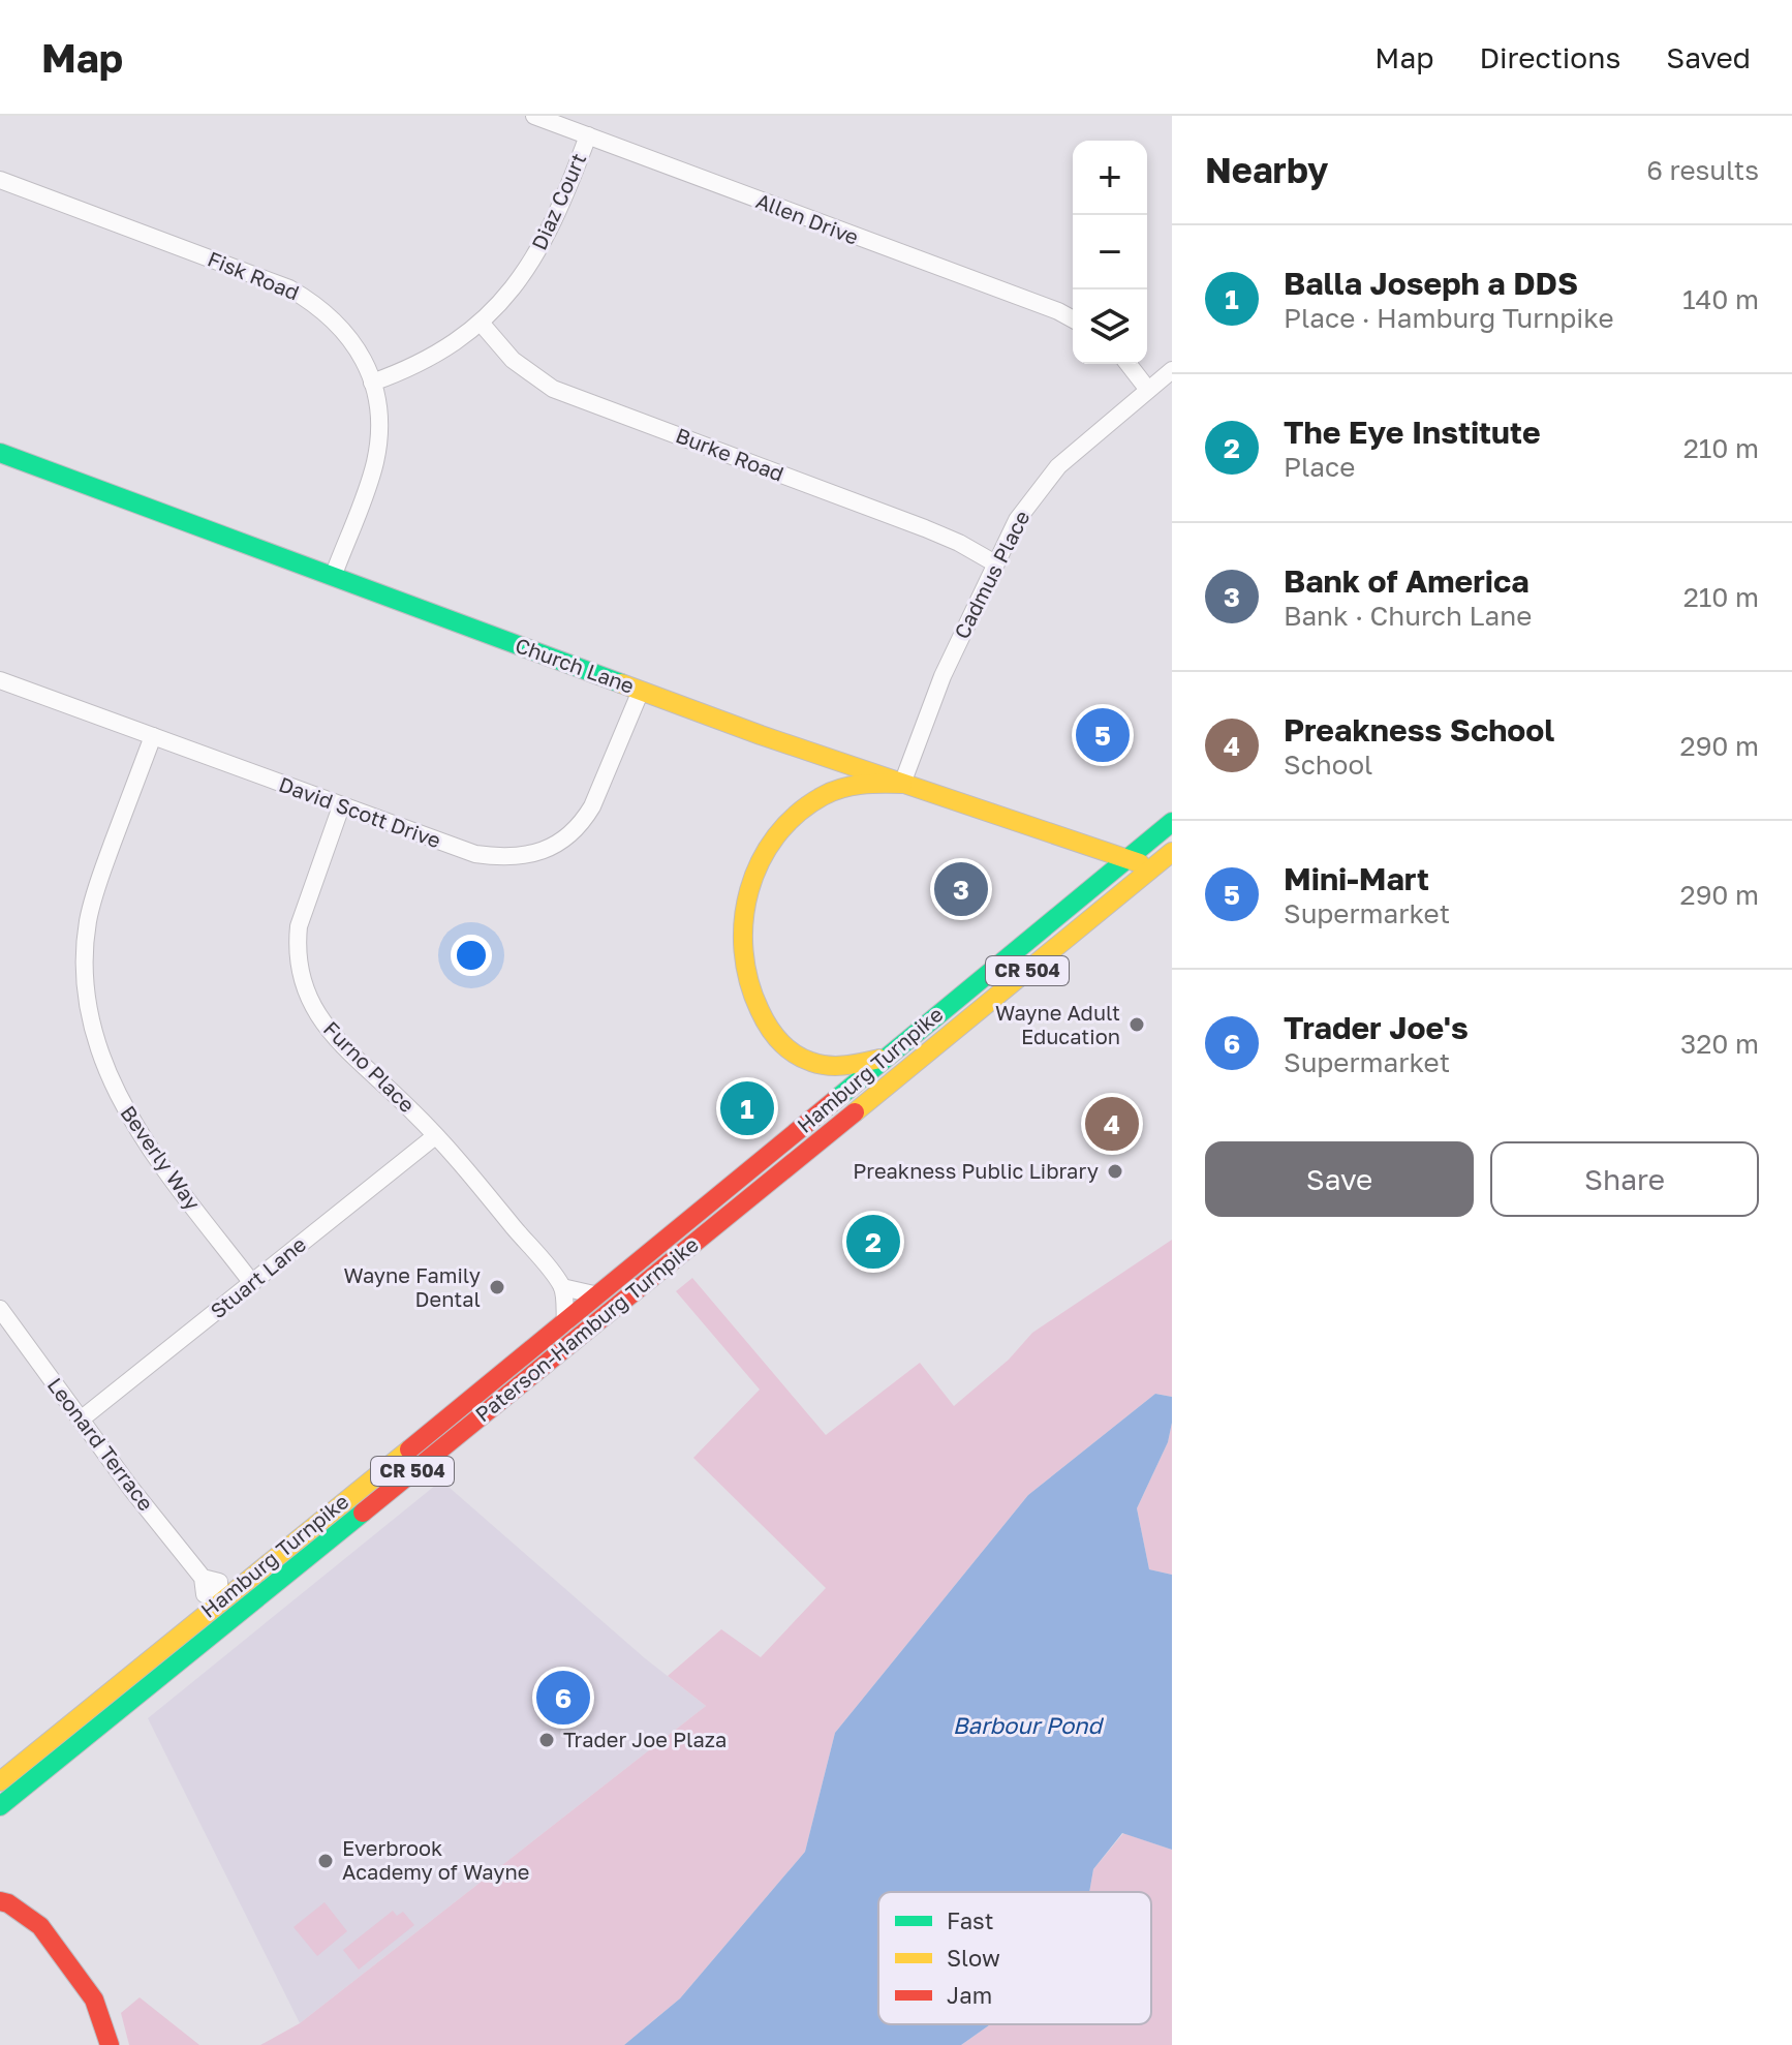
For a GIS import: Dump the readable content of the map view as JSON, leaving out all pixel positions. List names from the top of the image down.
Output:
{
  "streets": {
    "main road": [
      "Church Lane",
      "CR 504",
      "Hamburg Turnpike",
      "Paterson-Hamburg Turnpike"
    ],
    "street": [
      "Diaz Court",
      "Allen Drive",
      "Fisk Road",
      "Burke Road",
      "Cadmus Place",
      "David Scott Drive",
      "Furno Place",
      "Beverly Way",
      "Stuart Lane",
      "Leonard Terrace"
    ]
  },
  "crossings": [
    ["Diaz Court", "Allen Drive"],
    ["Diaz Court", "Fisk Road"],
    ["Diaz Court", "Burke Road"],
    ["Fisk Road", "Church Lane"],
    ["Burke Road", "Cadmus Place"],
    ["Cadmus Place", "Church Lane"],
    ["Church Lane", "David Scott Drive"],
    ["Church Lane", "CR 504"],
    ["Church Lane", "Hamburg Turnpike"],
    ["Church Lane", "Paterson-Hamburg Turnpike"],
    ["David Scott Drive", "Furno Place"],
    ["David Scott Drive", "Beverly Way"],
    ["CR 504", "Hamburg Turnpike"],
    ["Furno Place", "Stuart Lane"],
    ["Hamburg Turnpike", "Leonard Terrace"],
    ["Beverly Way", "Stuart Lane"],
    ["Stuart Lane", "Leonard Terrace"]
  ],
  "water": ["Barbour Pond"],
  "places": [
    "Wayne Adult Education",
    "Preakness Public Library",
    "Wayne Family Dental",
    "Trader Joe Plaza",
    "Everbrook Academy of Wayne"
  ],
  "legend": ["Fast", "Slow", "Jam"],
  "page": {
    "header": "Map",
    "nav": ["Map", "Directions", "Saved"],
    "heading": ["Nearby", "6 results"],
    "map_buttons": ["+", "−"],
    "list": [
      {
        "mark": "1",
        "name": "Balla Joseph a DDS",
        "note": "Place · Hamburg Turnpike",
        "value": "140 m"
      },
      {
        "mark": "2",
        "name": "The Eye Institute",
        "note": "Place",
        "value": "210 m"
      },
      {
        "mark": "3",
        "name": "Bank of America",
        "note": "Bank · Church Lane",
        "value": "210 m"
      },
      {
        "mark": "4",
        "name": "Preakness School",
        "note": "School",
        "value": "290 m"
      },
      {
        "mark": "5",
        "name": "Mini-Mart",
        "note": "Supermarket",
        "value": "290 m"
      },
      {
        "mark": "6",
        "name": "Trader Joe's",
        "note": "Supermarket",
        "value": "320 m"
      }
    ],
    "pins": [
      "5",
      "3",
      "1",
      "4",
      "2",
      "6"
    ],
    "buttons": ["Save", "Share"]
  }
}
